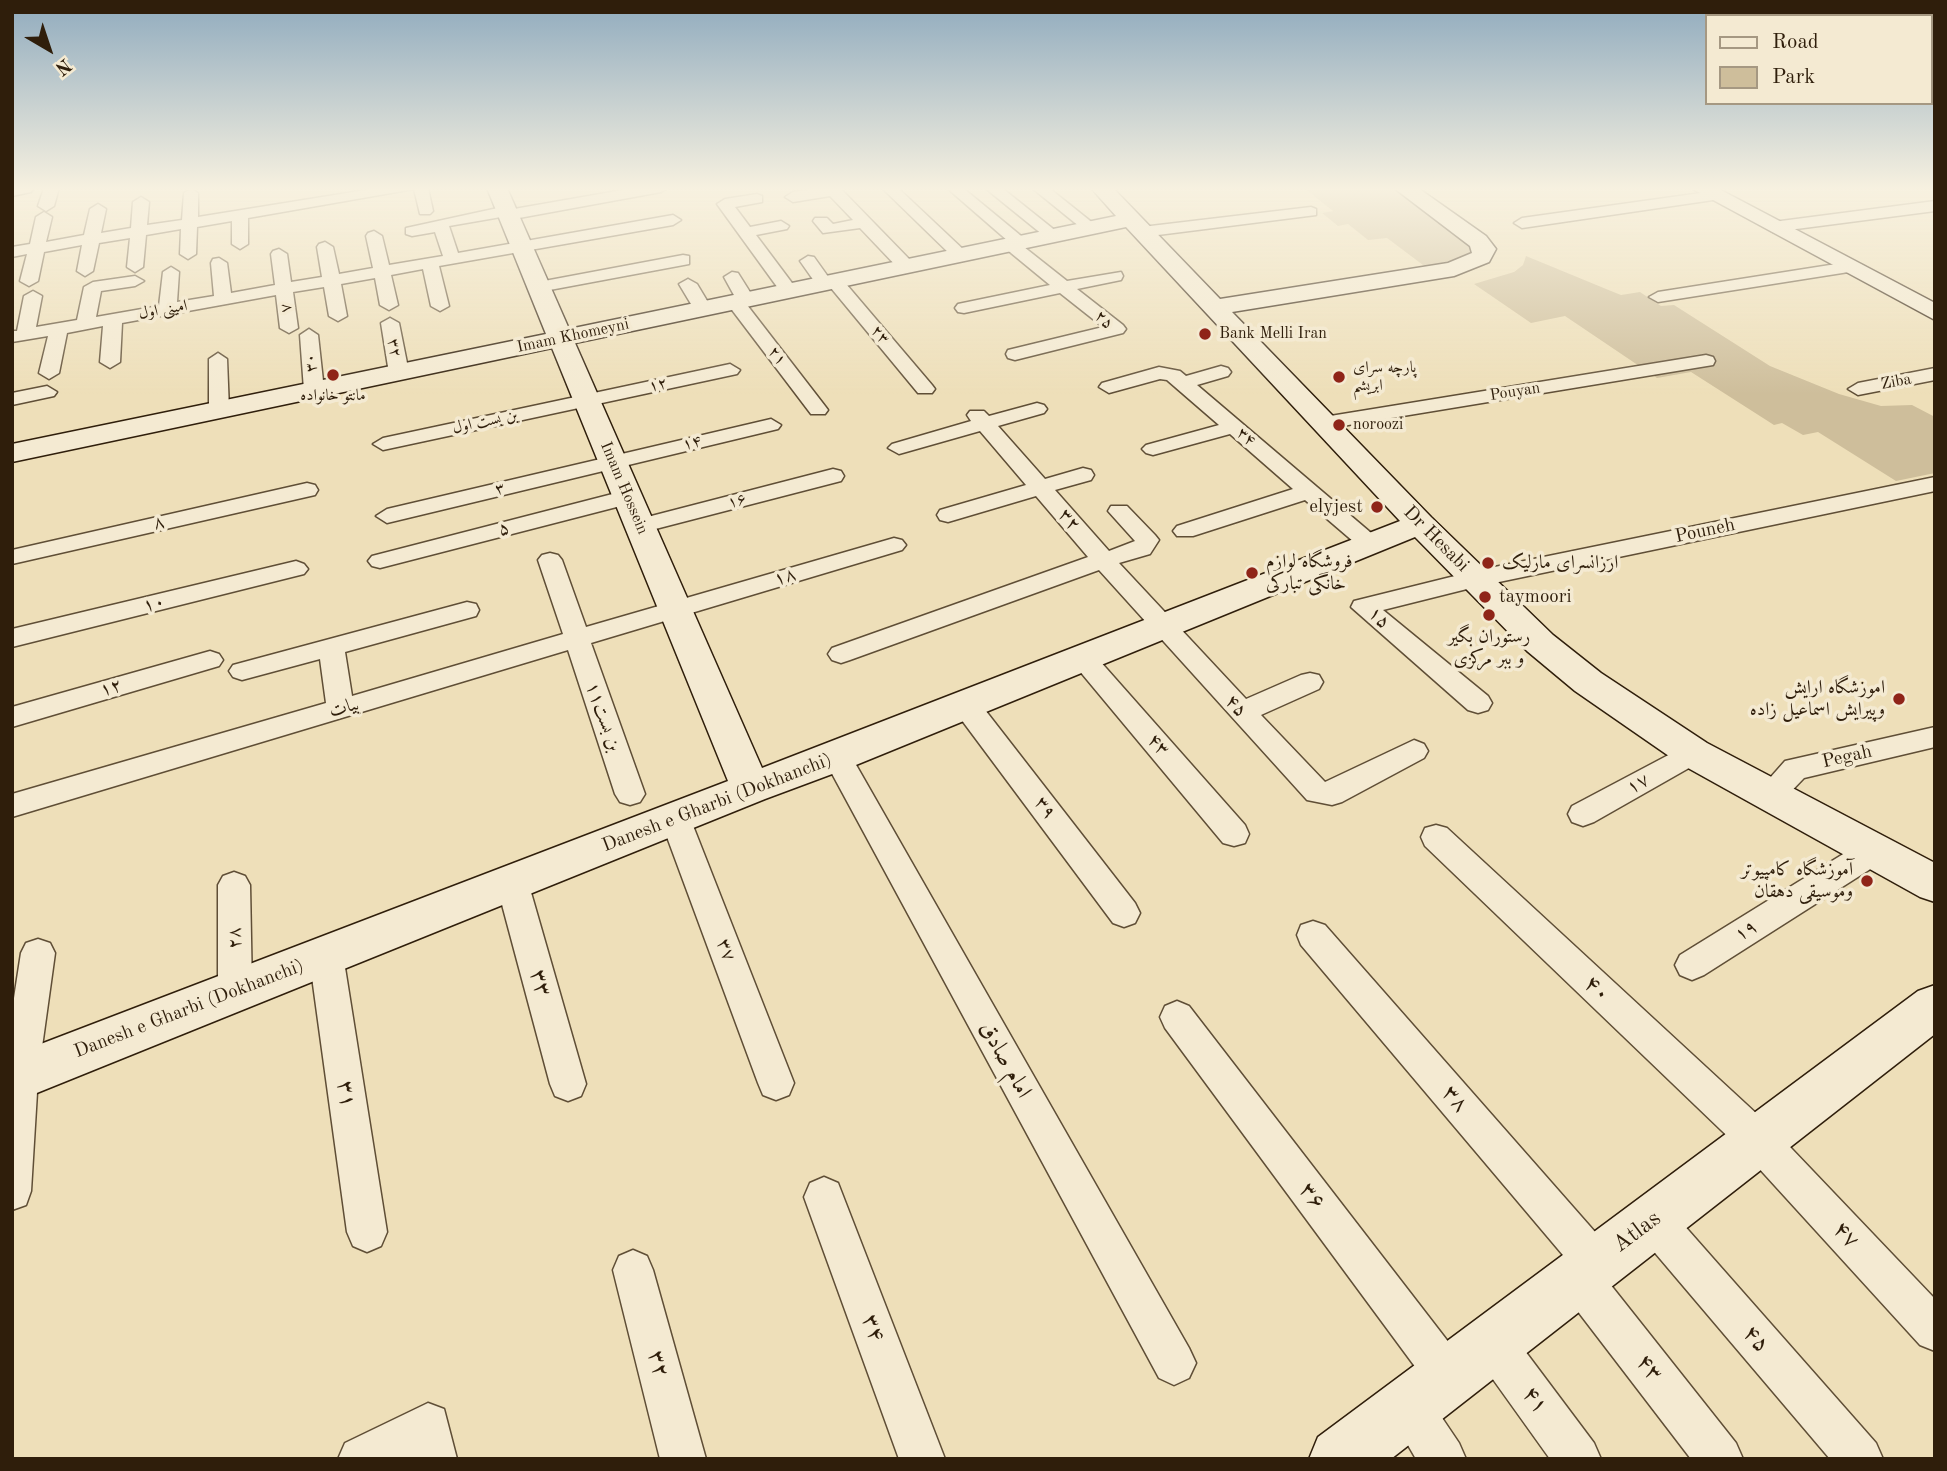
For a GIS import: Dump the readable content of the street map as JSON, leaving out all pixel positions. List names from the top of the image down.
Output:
{
  "streets": {
    "street": [
      "۷",
      "امینی اول",
      "۲۵",
      "۲۳",
      "Imam Khomeyni",
      "۳۲",
      "۲۱",
      "۳۰",
      "Ziba",
      "۱۲",
      "Pouyan",
      "بن بست اول",
      "۳۴",
      "۱۴",
      "Imam Hossein",
      "۳",
      "۱۶",
      "۸",
      "۵",
      "Pouneh",
      "Dr Hesabi",
      "۱۸",
      "۱۰",
      "۱۵",
      "۴۵",
      "بیات",
      "بن بست۱۱",
      "۴۳",
      "Pegah",
      "۱۷",
      "Danesh e Gharbi (Dokhanchi)",
      "۳۹",
      "۱۹",
      "۲۸",
      "۳۷",
      "۳۳",
      "۴۰",
      "امام صادق",
      "۳۱",
      "۳۸",
      "۳۶",
      "Atlas",
      "۴۷",
      "۴۱"
    ]
  },
  "crossings": [
    ["۷", "امینی اول"],
    ["امینی اول", "۳۲"],
    ["۲۳", "Imam Khomeyni"],
    ["Imam Khomeyni", "۳۲"],
    ["Imam Khomeyni", "۲۱"],
    ["Imam Khomeyni", "۳۰"],
    ["Imam Khomeyni", "Imam Hossein"],
    ["۳۲", "۴۵"],
    ["۳۲", "Danesh e Gharbi (Dokhanchi)"],
    ["۱۲", "بن بست اول"],
    ["۱۲", "Imam Hossein"],
    ["Pouyan", "Dr Hesabi"],
    ["بن بست اول", "Imam Hossein"],
    ["۳۴", "Danesh e Gharbi (Dokhanchi)"],
    ["۱۴", "Imam Hossein"],
    ["۱۴", "۳"],
    ["Imam Hossein", "۳"],
    ["Imam Hossein", "۱۶"],
    ["Imam Hossein", "۵"],
    ["Imam Hossein", "۱۸"],
    ["Imam Hossein", "بیات"],
    ["Imam Hossein", "Danesh e Gharbi (Dokhanchi)"],
    ["Pouneh", "Dr Hesabi"],
    ["Pouneh", "۱۵"],
    ["Dr Hesabi", "۱۵"],
    ["Dr Hesabi", "Pegah"],
    ["Dr Hesabi", "۱۷"],
    ["Dr Hesabi", "Danesh e Gharbi (Dokhanchi)"],
    ["Dr Hesabi", "۱۹"],
    ["۱۸", "بیات"],
    ["۴۵", "Danesh e Gharbi (Dokhanchi)"],
    ["۴۵", "Atlas"],
    ["بیات", "بن بست۱۱"],
    ["۴۳", "Danesh e Gharbi (Dokhanchi)"],
    ["۴۳", "۳۸"],
    ["۴۳", "Atlas"],
    ["Danesh e Gharbi (Dokhanchi)", "۳۹"],
    ["Danesh e Gharbi (Dokhanchi)", "۲۸"],
    ["Danesh e Gharbi (Dokhanchi)", "۳۷"],
    ["Danesh e Gharbi (Dokhanchi)", "۳۳"],
    ["Danesh e Gharbi (Dokhanchi)", "امام صادق"],
    ["Danesh e Gharbi (Dokhanchi)", "۳۱"],
    ["۴۰", "Atlas"],
    ["۴۰", "۴۷"],
    ["۳۸", "Atlas"],
    ["۳۶", "Atlas"],
    ["Atlas", "۴۷"],
    ["Atlas", "۴۱"]
  ],
  "places": [
    "Bank Melli Iran",
    "مانتو خانواده",
    "پارچه سرای ابریشم",
    "noroozi",
    "elyjest",
    "ارزانسرای مارلیک",
    "فروشگاه لوازم خانگی تبارکی",
    "taymoori",
    "رستوران بگیر و ببر مرکزی",
    "اموزشگاه ارایش وپیرایش اسماعیل زاده",
    "آموزشگاه کامپیوتر وموسیقی دهقان"
  ],
  "legend": ["Road", "Park"],
  "north": "bottom right"
}
